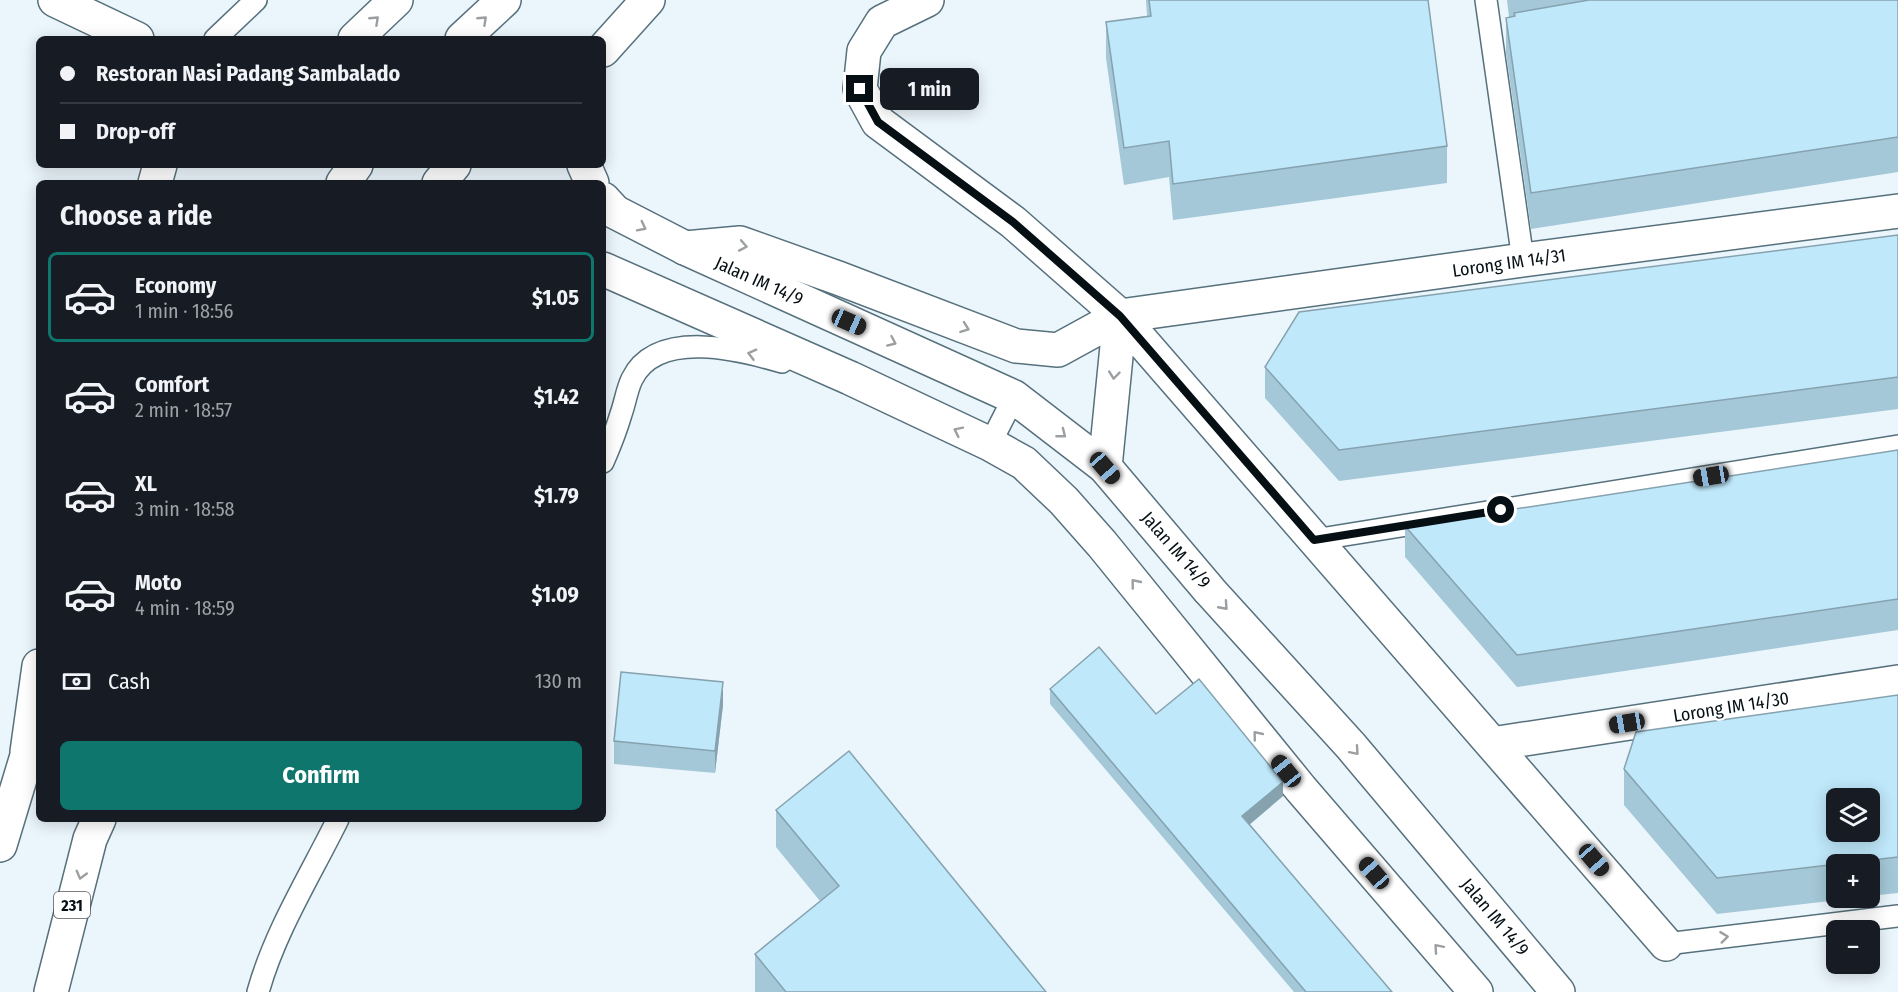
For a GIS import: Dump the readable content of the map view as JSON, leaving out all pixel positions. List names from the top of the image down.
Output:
{
  "streets": {
    "street": [
      "Lorong IM 14/31",
      "Jalan IM 14/9",
      "Lorong IM 14/30",
      "231"
    ]
  },
  "page": {
    "banner": ["Restoran Nasi Padang Sambalado", "Drop-off"],
    "bubble": "1 min",
    "heading": "Choose a ride",
    "list": [
      {
        "name": "Economy",
        "note": "1 min · 18:56",
        "value": "$1.05"
      },
      {
        "name": "Comfort",
        "note": "2 min · 18:57",
        "value": "$1.42"
      },
      {
        "name": "XL",
        "note": "3 min · 18:58",
        "value": "$1.79"
      },
      {
        "name": "Moto",
        "note": "4 min · 18:59",
        "value": "$1.09"
      }
    ],
    "pay": ["Cash", "130 m"],
    "buttons": "Confirm",
    "map_buttons": ["+", "−"]
  }
}
